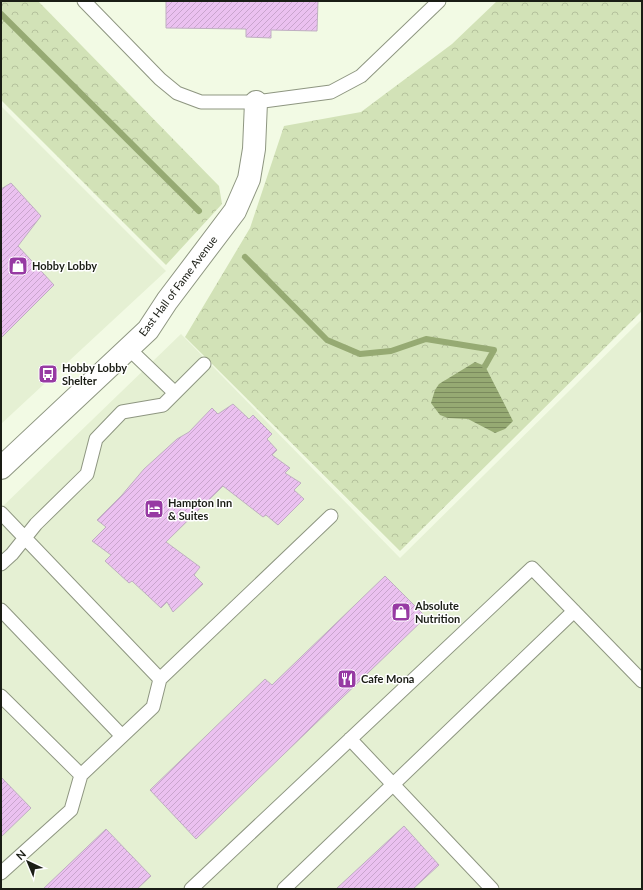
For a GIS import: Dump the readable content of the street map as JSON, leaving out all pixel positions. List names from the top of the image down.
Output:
{
  "streets": {
    "street": ["East Hall of Fame Avenue"]
  },
  "places": {
    "shop": ["Hobby Lobby", "Absolute Nutrition"],
    "bus stop": ["Hobby Lobby Shelter"],
    "hotel": ["Hampton Inn & Suites"],
    "restaurant": ["Cafe Mona"]
  },
  "north": "top left"
}
